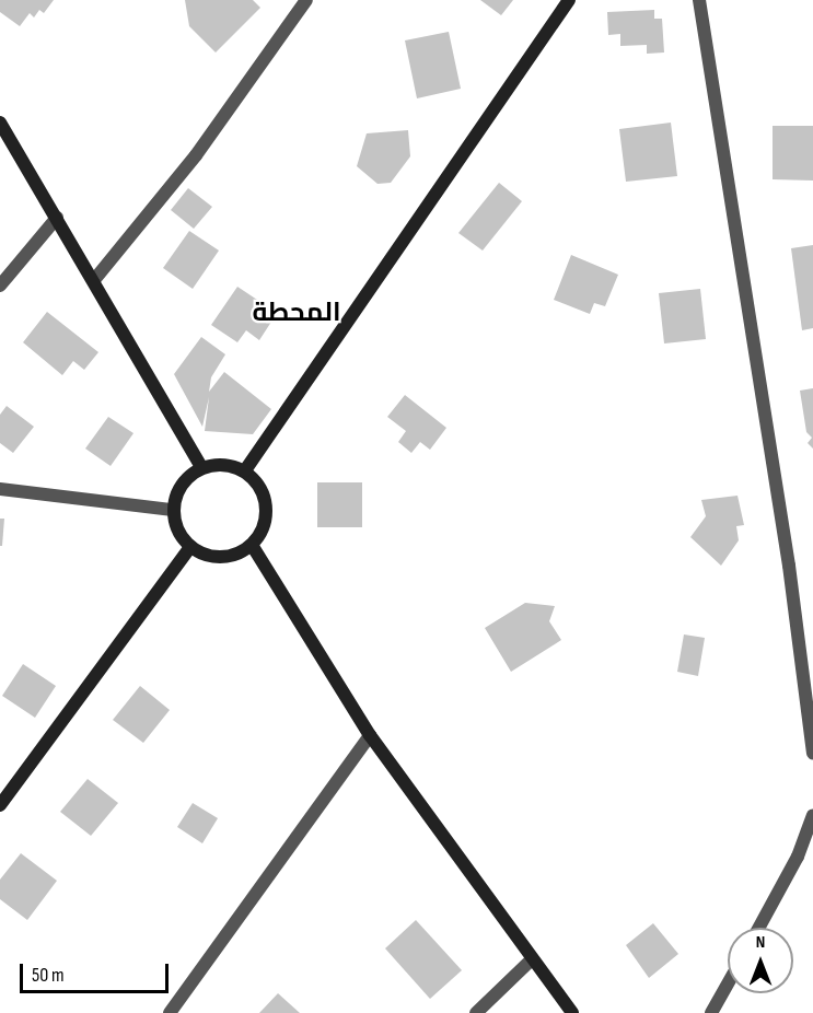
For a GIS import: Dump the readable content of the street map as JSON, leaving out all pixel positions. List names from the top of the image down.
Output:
{
  "districts": ["المحطة"],
  "scale_bar": "50 m",
  "north": "top"
}
